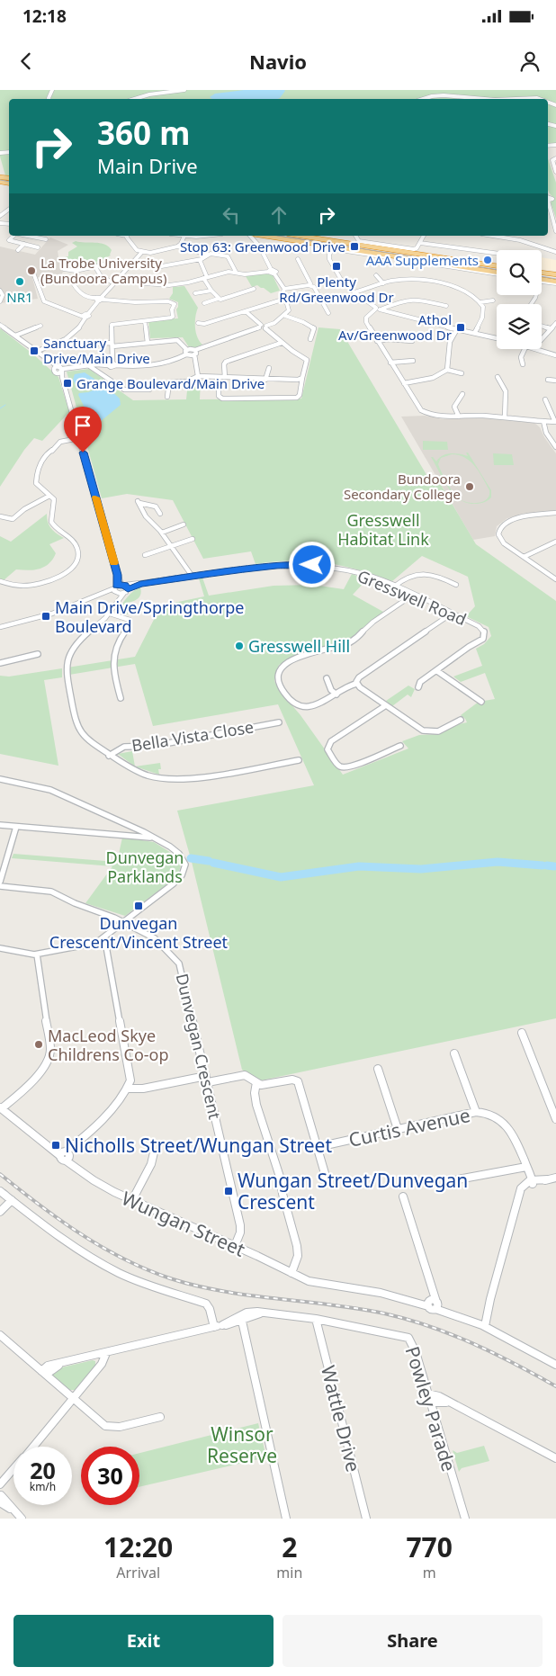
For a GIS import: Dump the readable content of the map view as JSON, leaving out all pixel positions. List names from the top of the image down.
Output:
{
  "streets": {
    "street": [
      "Gresswell Road",
      "Bella Vista Close",
      "Dunvegan Crescent",
      "Curtis Avenue",
      "Wungan Street",
      "Powley Parade",
      "Wattle Drive"
    ]
  },
  "crossings": [
    ["Dunvegan Crescent", "Wungan Street"],
    ["Powley Parade", "Wattle Drive"]
  ],
  "parks": ["Gresswell Habitat Link", "Dunvegan Parklands", "Winsor Reserve"],
  "places": {
    "transit": [
      "Stop 63: Greenwood Drive",
      "Plenty Rd/Greenwood Dr",
      "Athol Av/Greenwood Dr",
      "Sanctuary Drive/Main Drive",
      "Grange Boulevard/Main Drive",
      "Main Drive/Springthorpe Boulevard",
      "Dunvegan Crescent/Vincent Street",
      "Nicholls Street/Wungan Street",
      "Wungan Street/Dunvegan Crescent"
    ],
    "other": [
      "AAA Supplements",
      "La Trobe University (Bundoora Campus)",
      "NR1",
      "Bundoora Secondary College",
      "Gresswell Hill",
      "MacLeod Skye Childrens Co-op"
    ]
  },
  "page": {
    "status": "12:18",
    "header": "Navio",
    "turn": ["360 m", "Main Drive"],
    "speed": "20 km/h",
    "limit": "30",
    "eta": [
      "12:20",
      "Arrival",
      "2",
      "min",
      "770",
      "m"
    ],
    "buttons": ["Exit", "Share"]
  }
}
